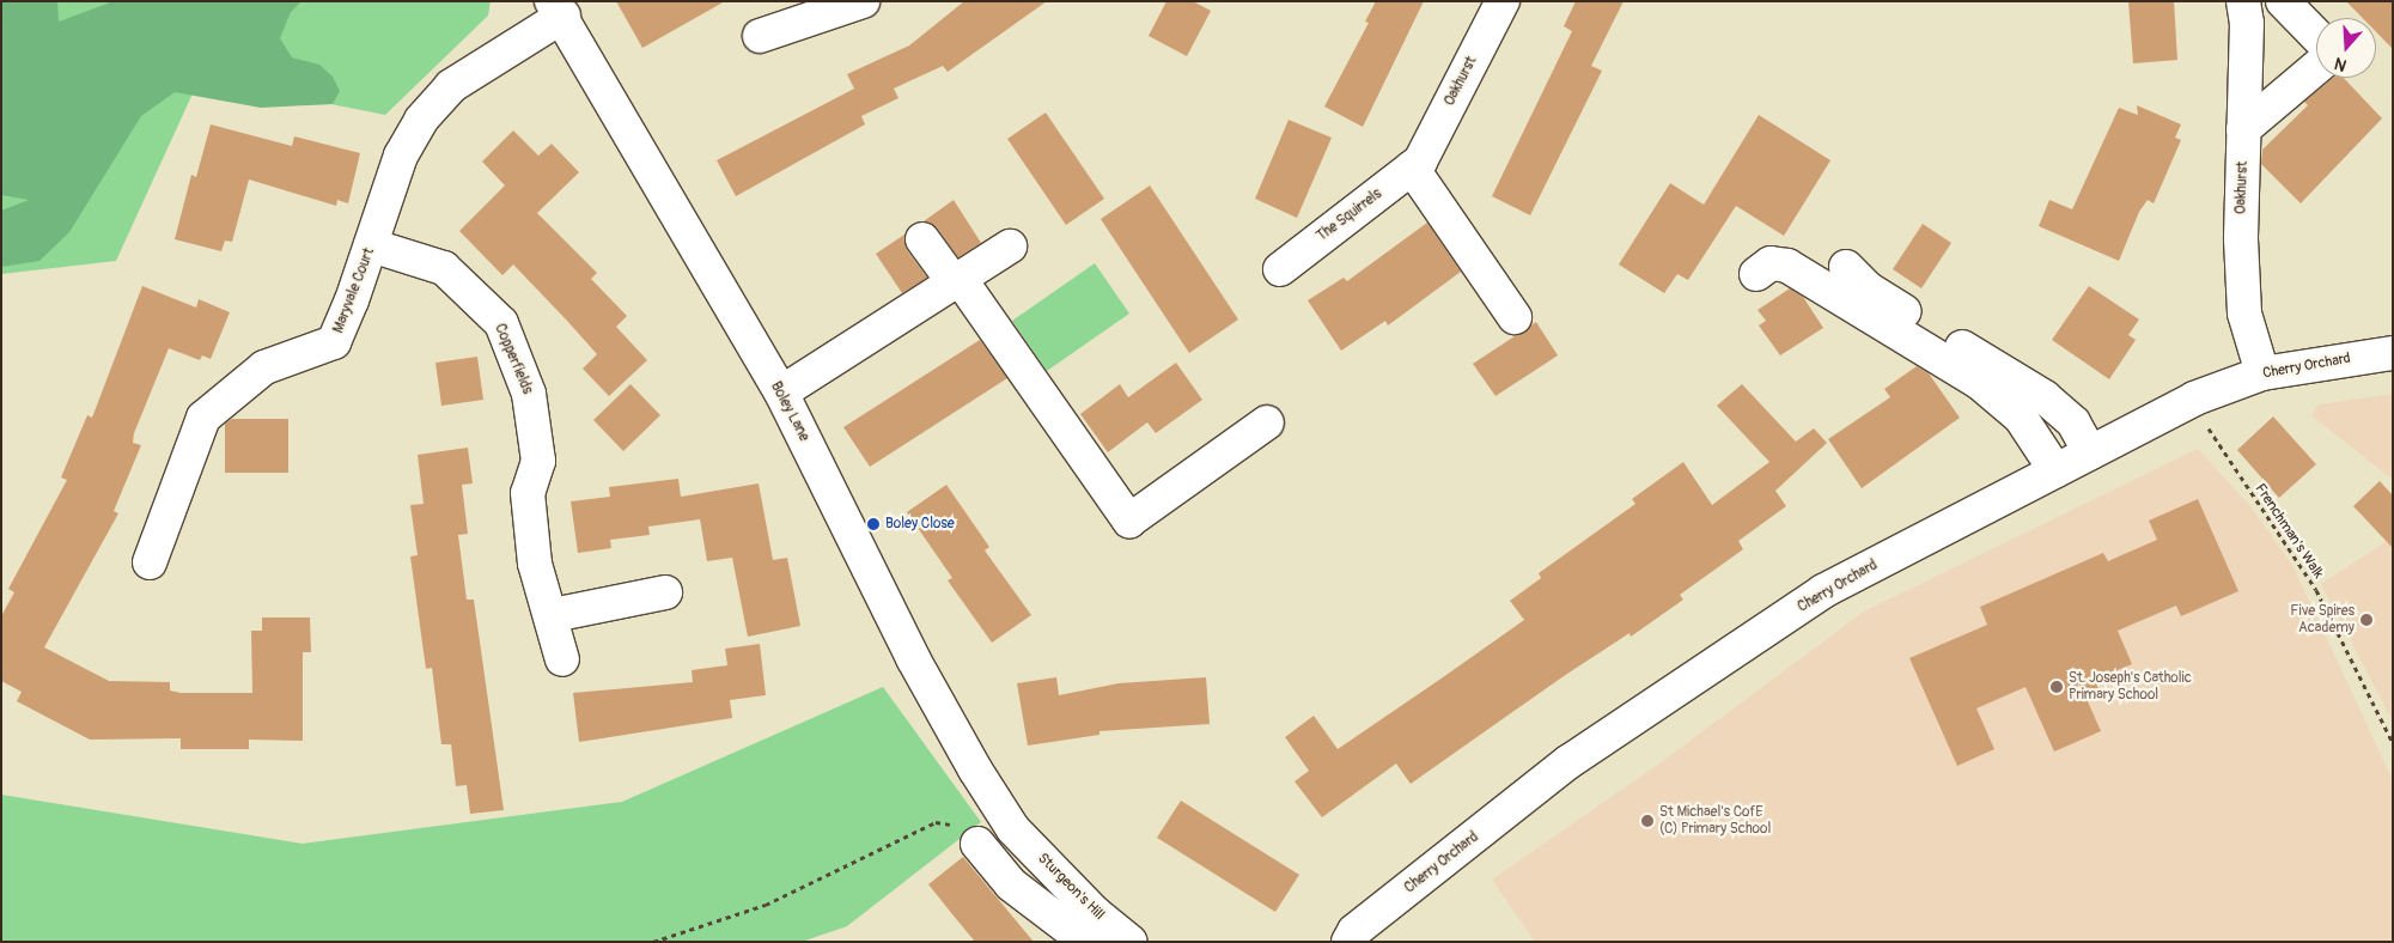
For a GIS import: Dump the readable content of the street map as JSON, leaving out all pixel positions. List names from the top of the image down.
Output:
{
  "streets": {
    "street": [
      "Oakhurst",
      "The Squirrels",
      "Maryvale Court",
      "Copperfields",
      "Cherry Orchard",
      "Boley Lane",
      "Sturgeon's Hill"
    ],
    "path": ["Frenchman's Walk"]
  },
  "crossings": [
    ["Oakhurst", "The Squirrels"],
    ["Oakhurst", "Cherry Orchard"],
    ["Maryvale Court", "Copperfields"],
    ["Maryvale Court", "Boley Lane"],
    ["Cherry Orchard", "Frenchman's Walk"],
    ["Boley Lane", "Sturgeon's Hill"]
  ],
  "places": [
    "Boley Close",
    "Five Spires Academy",
    "St. Joseph's Catholic Primary School",
    "St Michael's CofE (C) Primary School"
  ],
  "north": "bottom"
}
